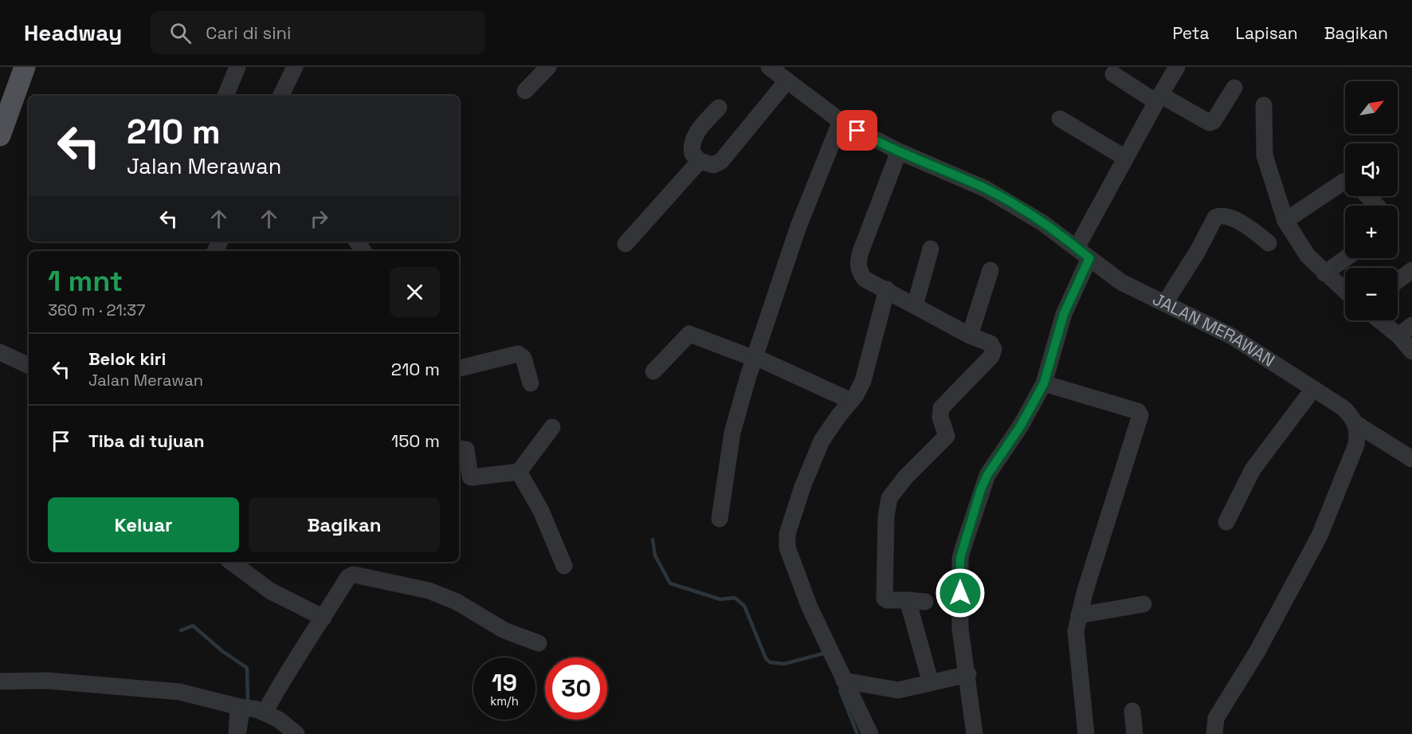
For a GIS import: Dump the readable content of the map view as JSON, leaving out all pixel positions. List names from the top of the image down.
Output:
{
  "streets": {
    "street": ["JALAN MERAWAN"]
  },
  "north": "top right",
  "page": {
    "header": "Headway",
    "search": "Cari di sini",
    "nav": ["Peta", "Lapisan", "Bagikan"],
    "map_buttons": ["+", "−"],
    "turn": ["210 m", "Jalan Merawan"],
    "heading": ["1 mnt", "360 m · 21:37"],
    "list": [
      {
        "name": "Belok kiri",
        "note": "Jalan Merawan",
        "value": "210 m"
      },
      {
        "name": "Tiba di tujuan",
        "value": "150 m"
      }
    ],
    "buttons": ["Keluar", "Bagikan"],
    "speed": "19 km/h",
    "limit": "30"
  }
}
